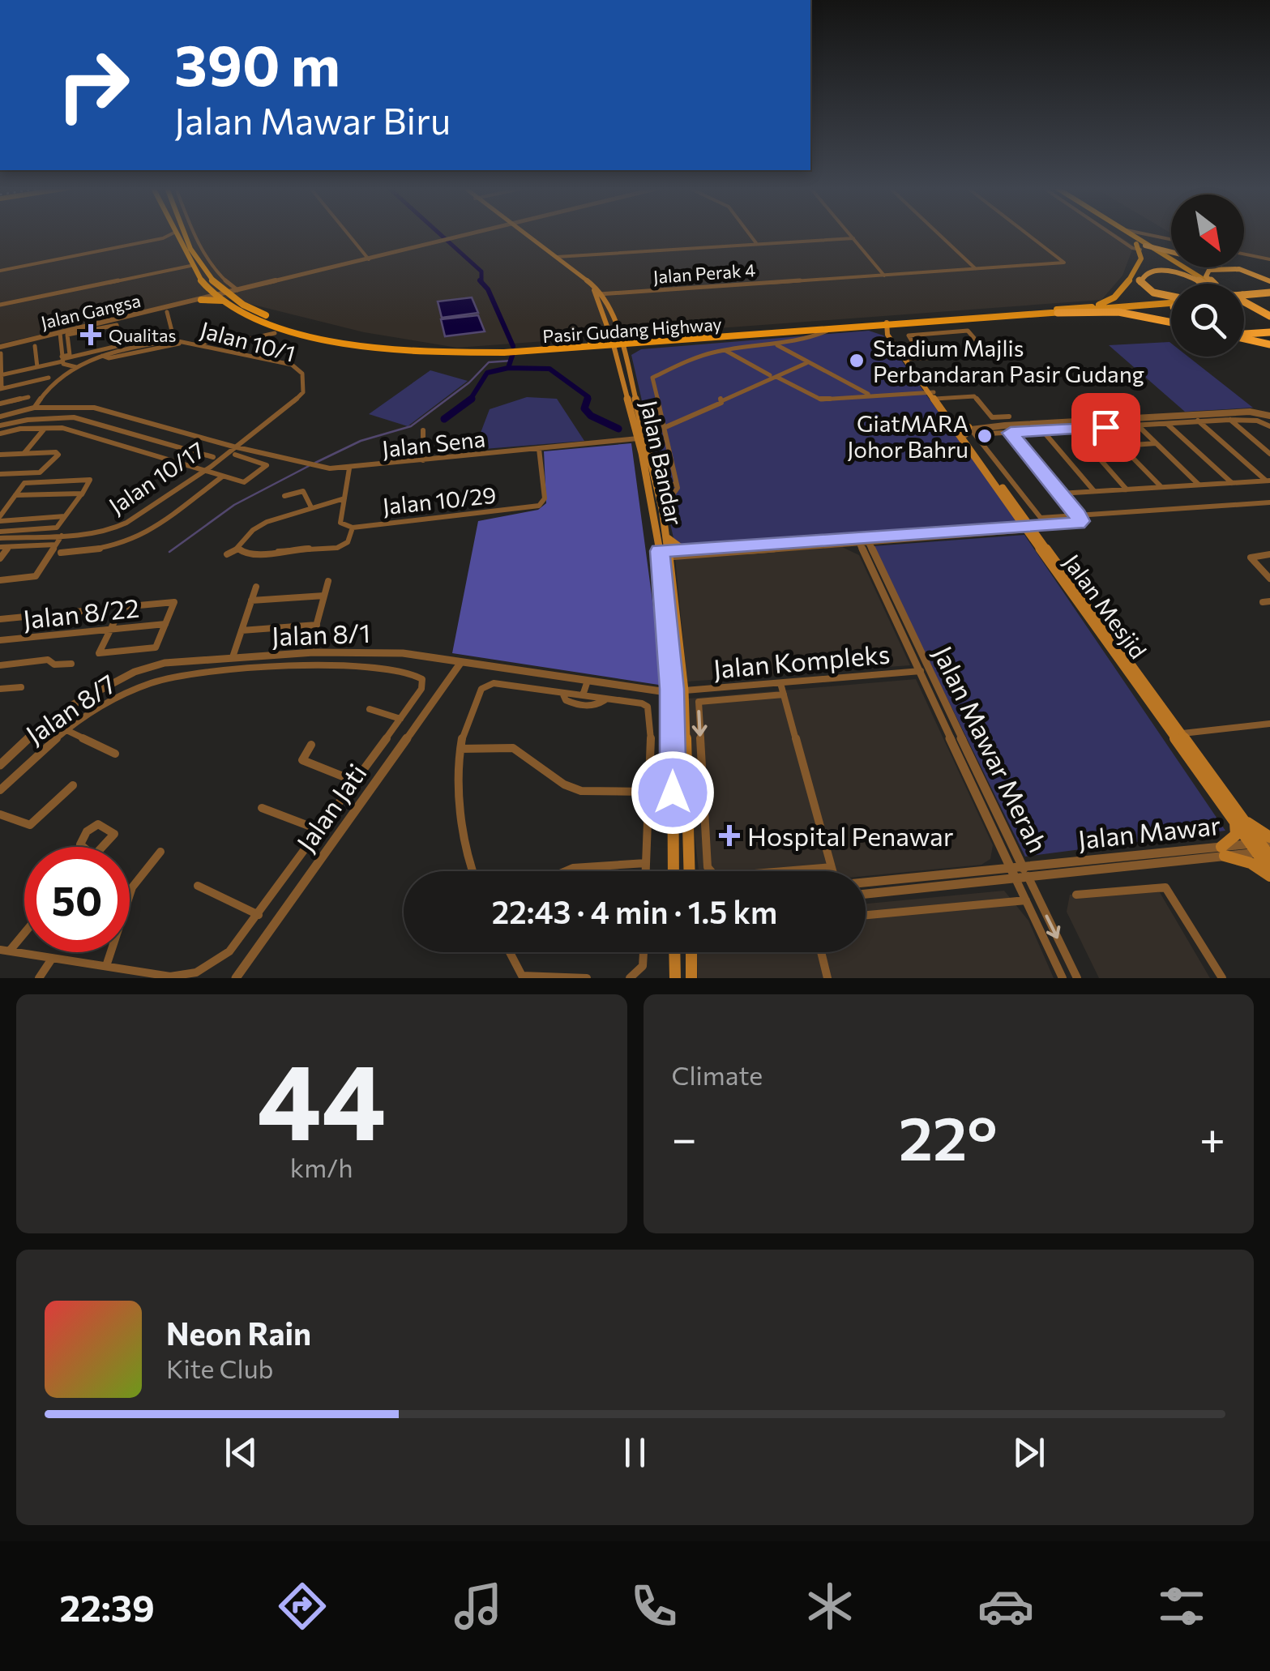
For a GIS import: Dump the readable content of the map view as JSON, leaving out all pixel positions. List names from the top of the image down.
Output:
{
  "streets": {
    "main road": ["Pasir Gudang Highway", "Jalan Bandar", "Jalan Mesjid"],
    "street": [
      "Jalan Perak 4",
      "Jalan Gangsa",
      "Jalan 10/1",
      "Jalan Sena",
      "Jalan 10/17",
      "Jalan 10/29",
      "Jalan 8/22",
      "Jalan 8/1",
      "Jalan Kompleks",
      "Jalan 8/7",
      "Jalan Mawar Merah",
      "Jalan Jati",
      "Jalan Mawar"
    ]
  },
  "crossings": [
    ["Jalan Perak 4", "Jalan Bandar"],
    ["Pasir Gudang Highway", "Jalan Bandar"],
    ["Pasir Gudang Highway", "Jalan Mesjid"],
    ["Jalan 10/1", "Jalan Sena"],
    ["Jalan 10/1", "Jalan 10/17"],
    ["Jalan Sena", "Jalan 10/17"],
    ["Jalan Sena", "Jalan 10/29"],
    ["Jalan Bandar", "Jalan 8/1"],
    ["Jalan Bandar", "Jalan Kompleks"],
    ["Jalan Mesjid", "Jalan Mawar"],
    ["Jalan 8/1", "Jalan Kompleks"],
    ["Jalan 8/1", "Jalan Jati"],
    ["Jalan Kompleks", "Jalan Mawar Merah"],
    ["Jalan Mawar Merah", "Jalan Mawar"]
  ],
  "places": {
    "health": ["Qualitas", "Hospital Penawar"],
    "other": ["Stadium Majlis Perbandaran Pasir Gudang", "GiatMARA Johor Bahru"]
  },
  "north": "bottom right",
  "page": {
    "turn": ["390 m", "Jalan Mawar Biru"],
    "limit": "50",
    "trip": "22:43 · 4 min · 1.5 km",
    "tile": [
      ["44", "km/h"],
      "Climate"
    ],
    "heat": ["−", "22°", "+"],
    "song": ["Neon Rain", "Kite Club"],
    "tabs": "22:39"
  }
}
